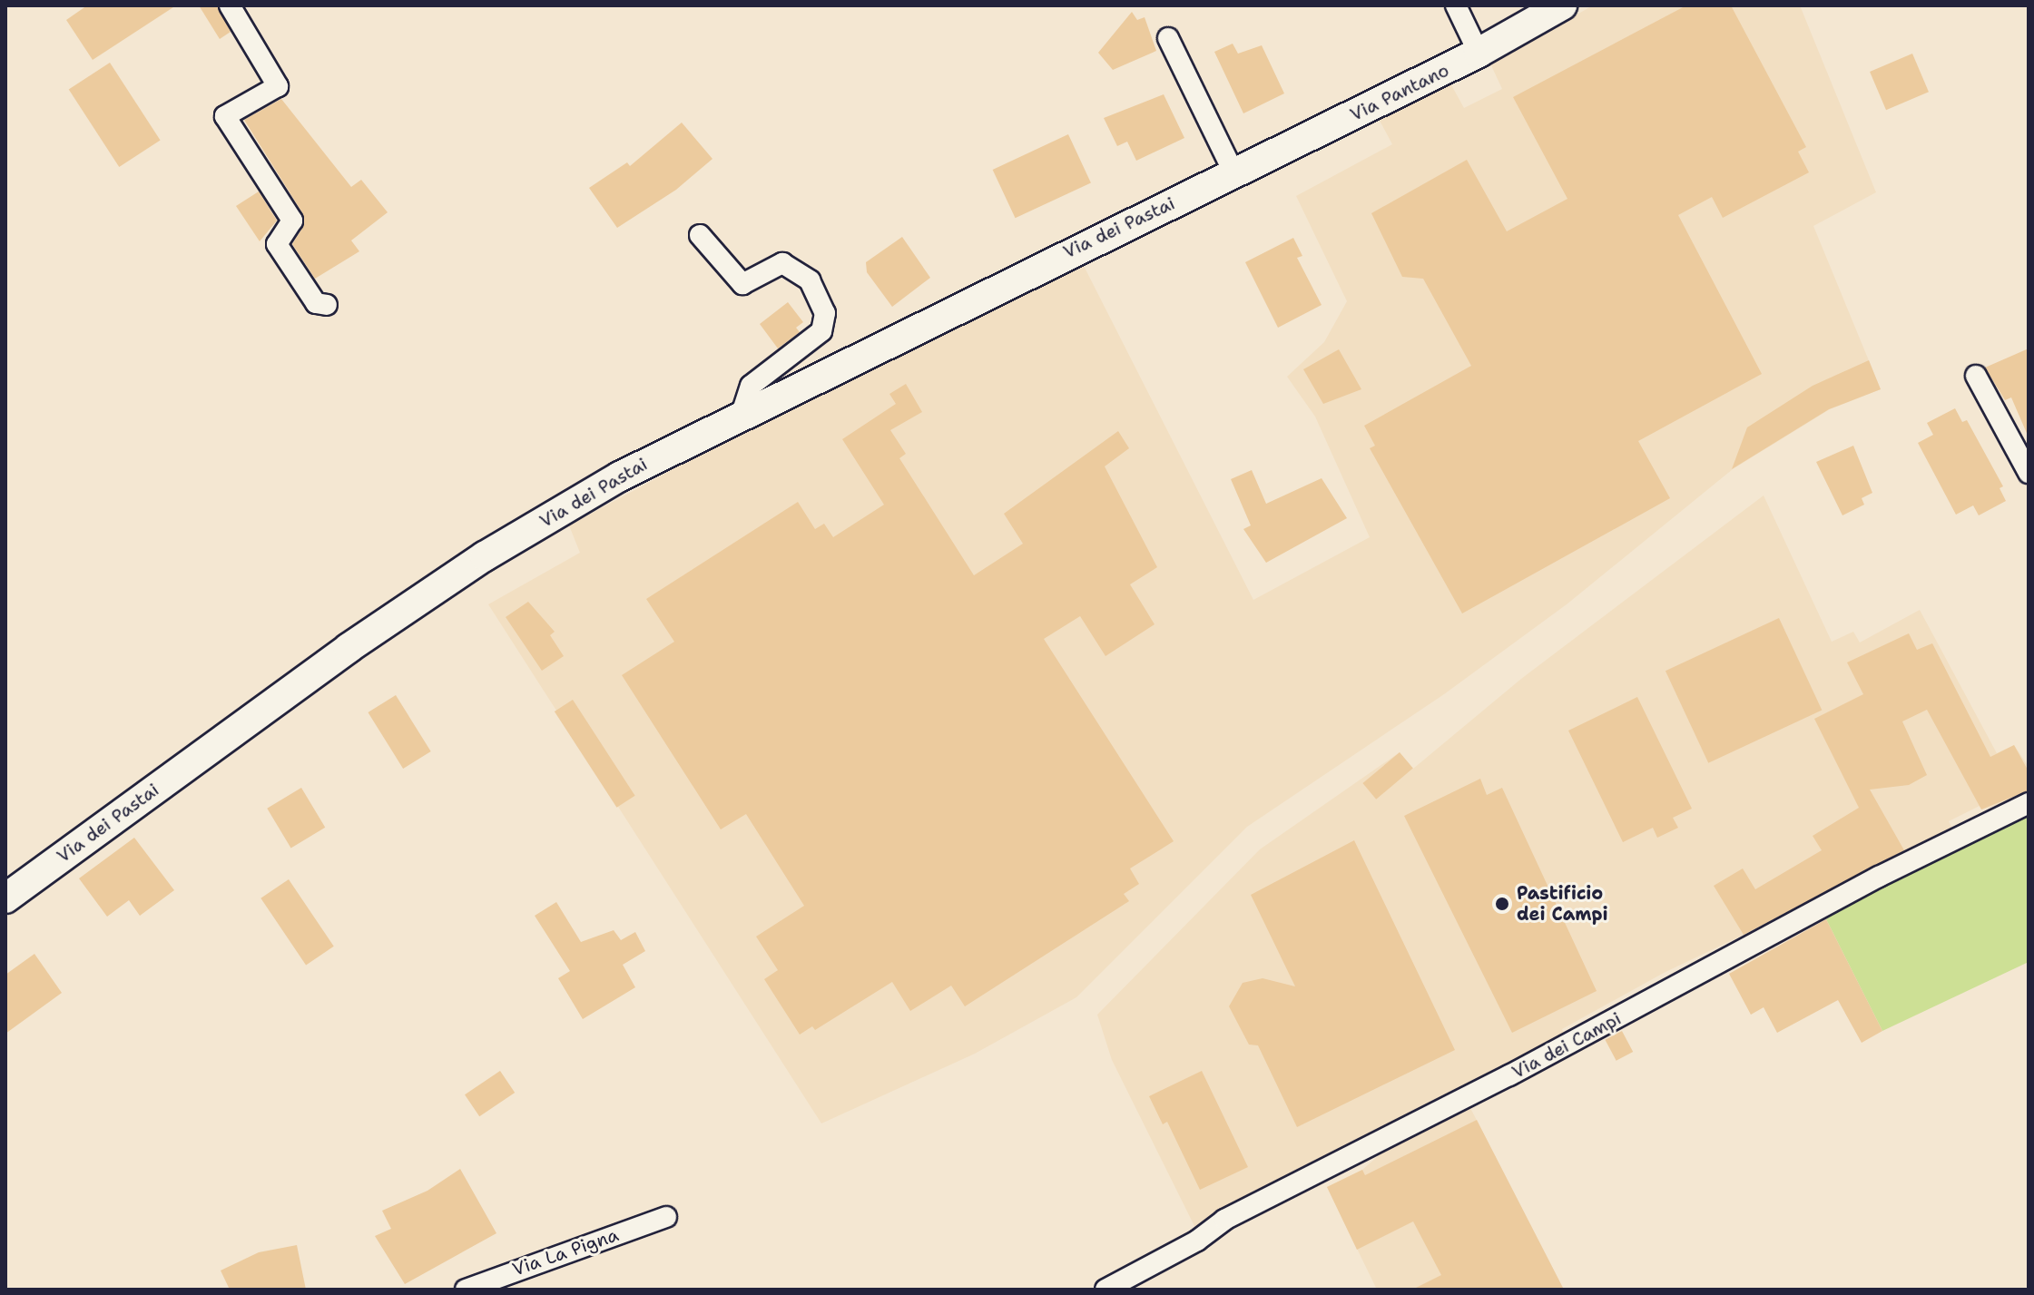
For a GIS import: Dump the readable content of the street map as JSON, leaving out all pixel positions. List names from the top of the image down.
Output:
{
  "streets": {
    "street": [
      "Via Pantano",
      "Via dei Pastai",
      "Via dei Campi",
      "Via La Pigna"
    ]
  },
  "crossings": [
    ["Via Pantano", "Via dei Pastai"]
  ],
  "places": ["Pastificio dei Campi"]
}
